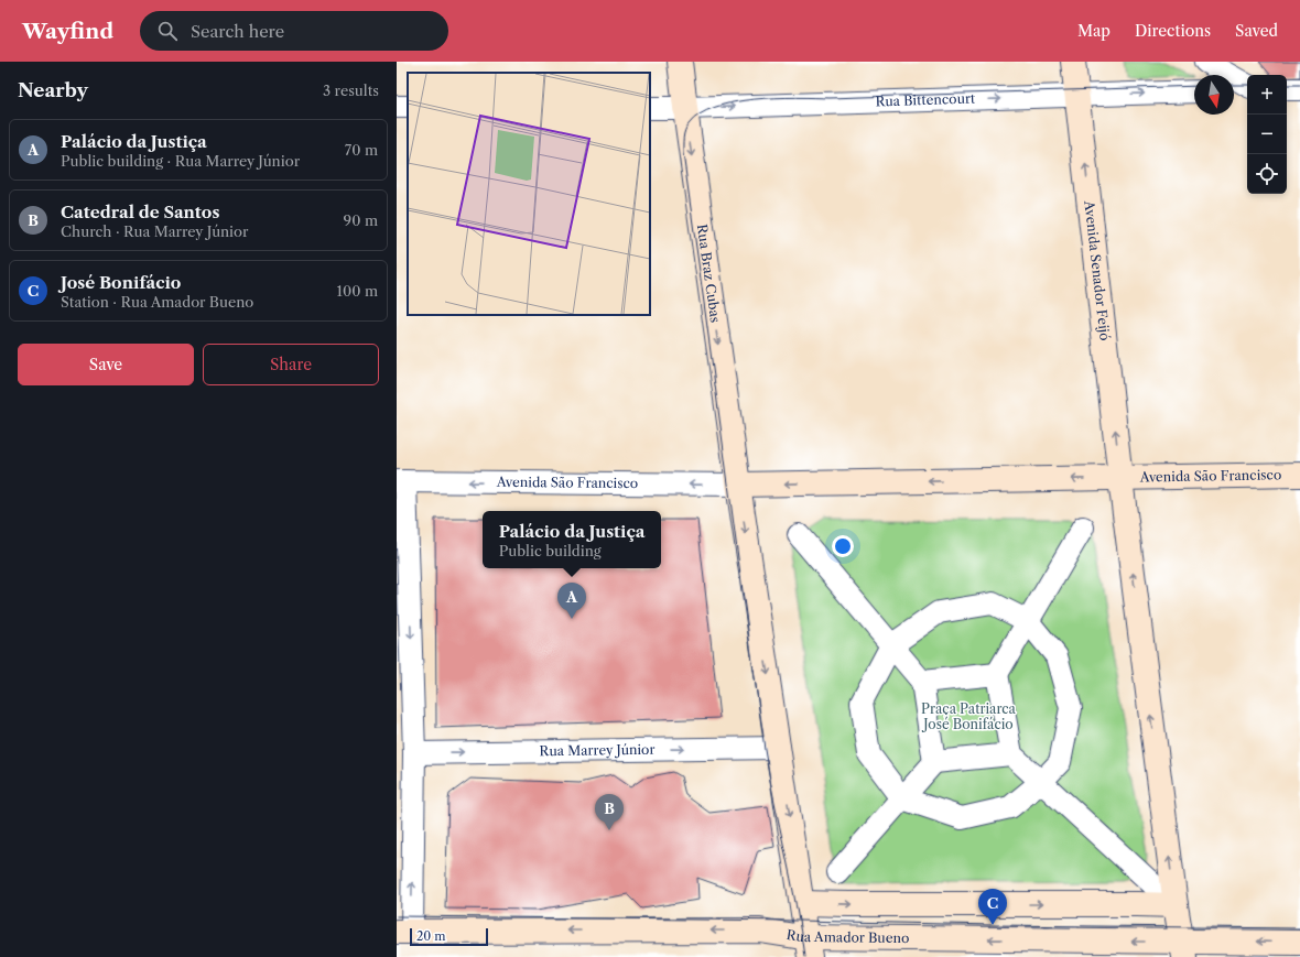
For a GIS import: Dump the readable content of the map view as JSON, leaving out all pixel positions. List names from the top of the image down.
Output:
{
  "streets": {
    "main road": [
      "Avenida Senador Feijó",
      "Rua Braz Cubas",
      "Avenida São Francisco",
      "Rua Amador Bueno"
    ],
    "street": ["Rua Bittencourt", "Rua Marrey Júnior"]
  },
  "crossings": [
    ["Rua Bittencourt", "Avenida Senador Feijó"],
    ["Rua Bittencourt", "Rua Braz Cubas"],
    ["Avenida Senador Feijó", "Avenida São Francisco"],
    ["Rua Braz Cubas", "Avenida São Francisco"]
  ],
  "one_way": [
    "Rua Bittencourt",
    "Avenida Senador Feijó",
    "Rua Braz Cubas",
    "Avenida São Francisco",
    "Rua Marrey Júnior"
  ],
  "parks": ["Praça Patriarca José Bonifácio"],
  "scale_bar": "20 m",
  "north": "bottom",
  "page": {
    "header": "Wayfind",
    "search": "Search here",
    "nav": ["Map", "Directions", "Saved"],
    "heading": ["Nearby", "3 results"],
    "map_buttons": ["+", "−"],
    "list": [
      {
        "mark": "A",
        "name": "Palácio da Justiça",
        "note": "Public building · Rua Marrey Júnior",
        "value": "70 m"
      },
      {
        "mark": "B",
        "name": "Catedral de Santos",
        "note": "Church · Rua Marrey Júnior",
        "value": "90 m"
      },
      {
        "mark": "C",
        "name": "José Bonifácio",
        "note": "Station · Rua Amador Bueno",
        "value": "100 m"
      }
    ],
    "buttons": ["Save", "Share"],
    "popup": ["Palácio da Justiça", "Public building"],
    "pins": ["A", "B", "C"],
    "scale": "20 m"
  }
}
